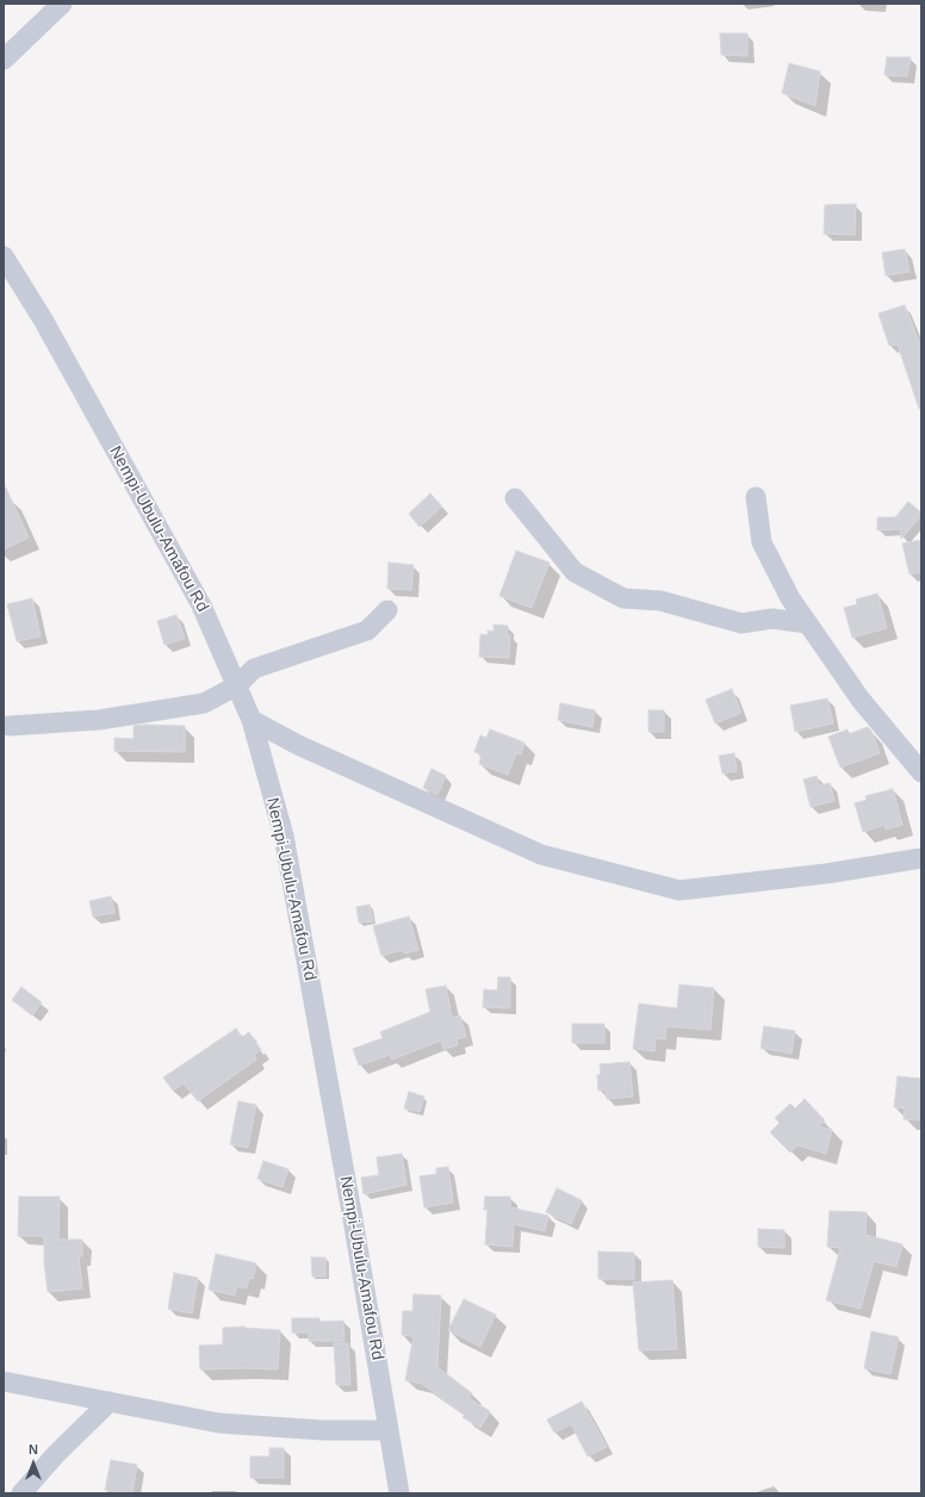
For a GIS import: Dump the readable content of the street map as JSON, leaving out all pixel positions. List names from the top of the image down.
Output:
{
  "streets": {
    "street": ["Nempi-Ubulu-Amafou Rd"]
  },
  "north": "top"
}
